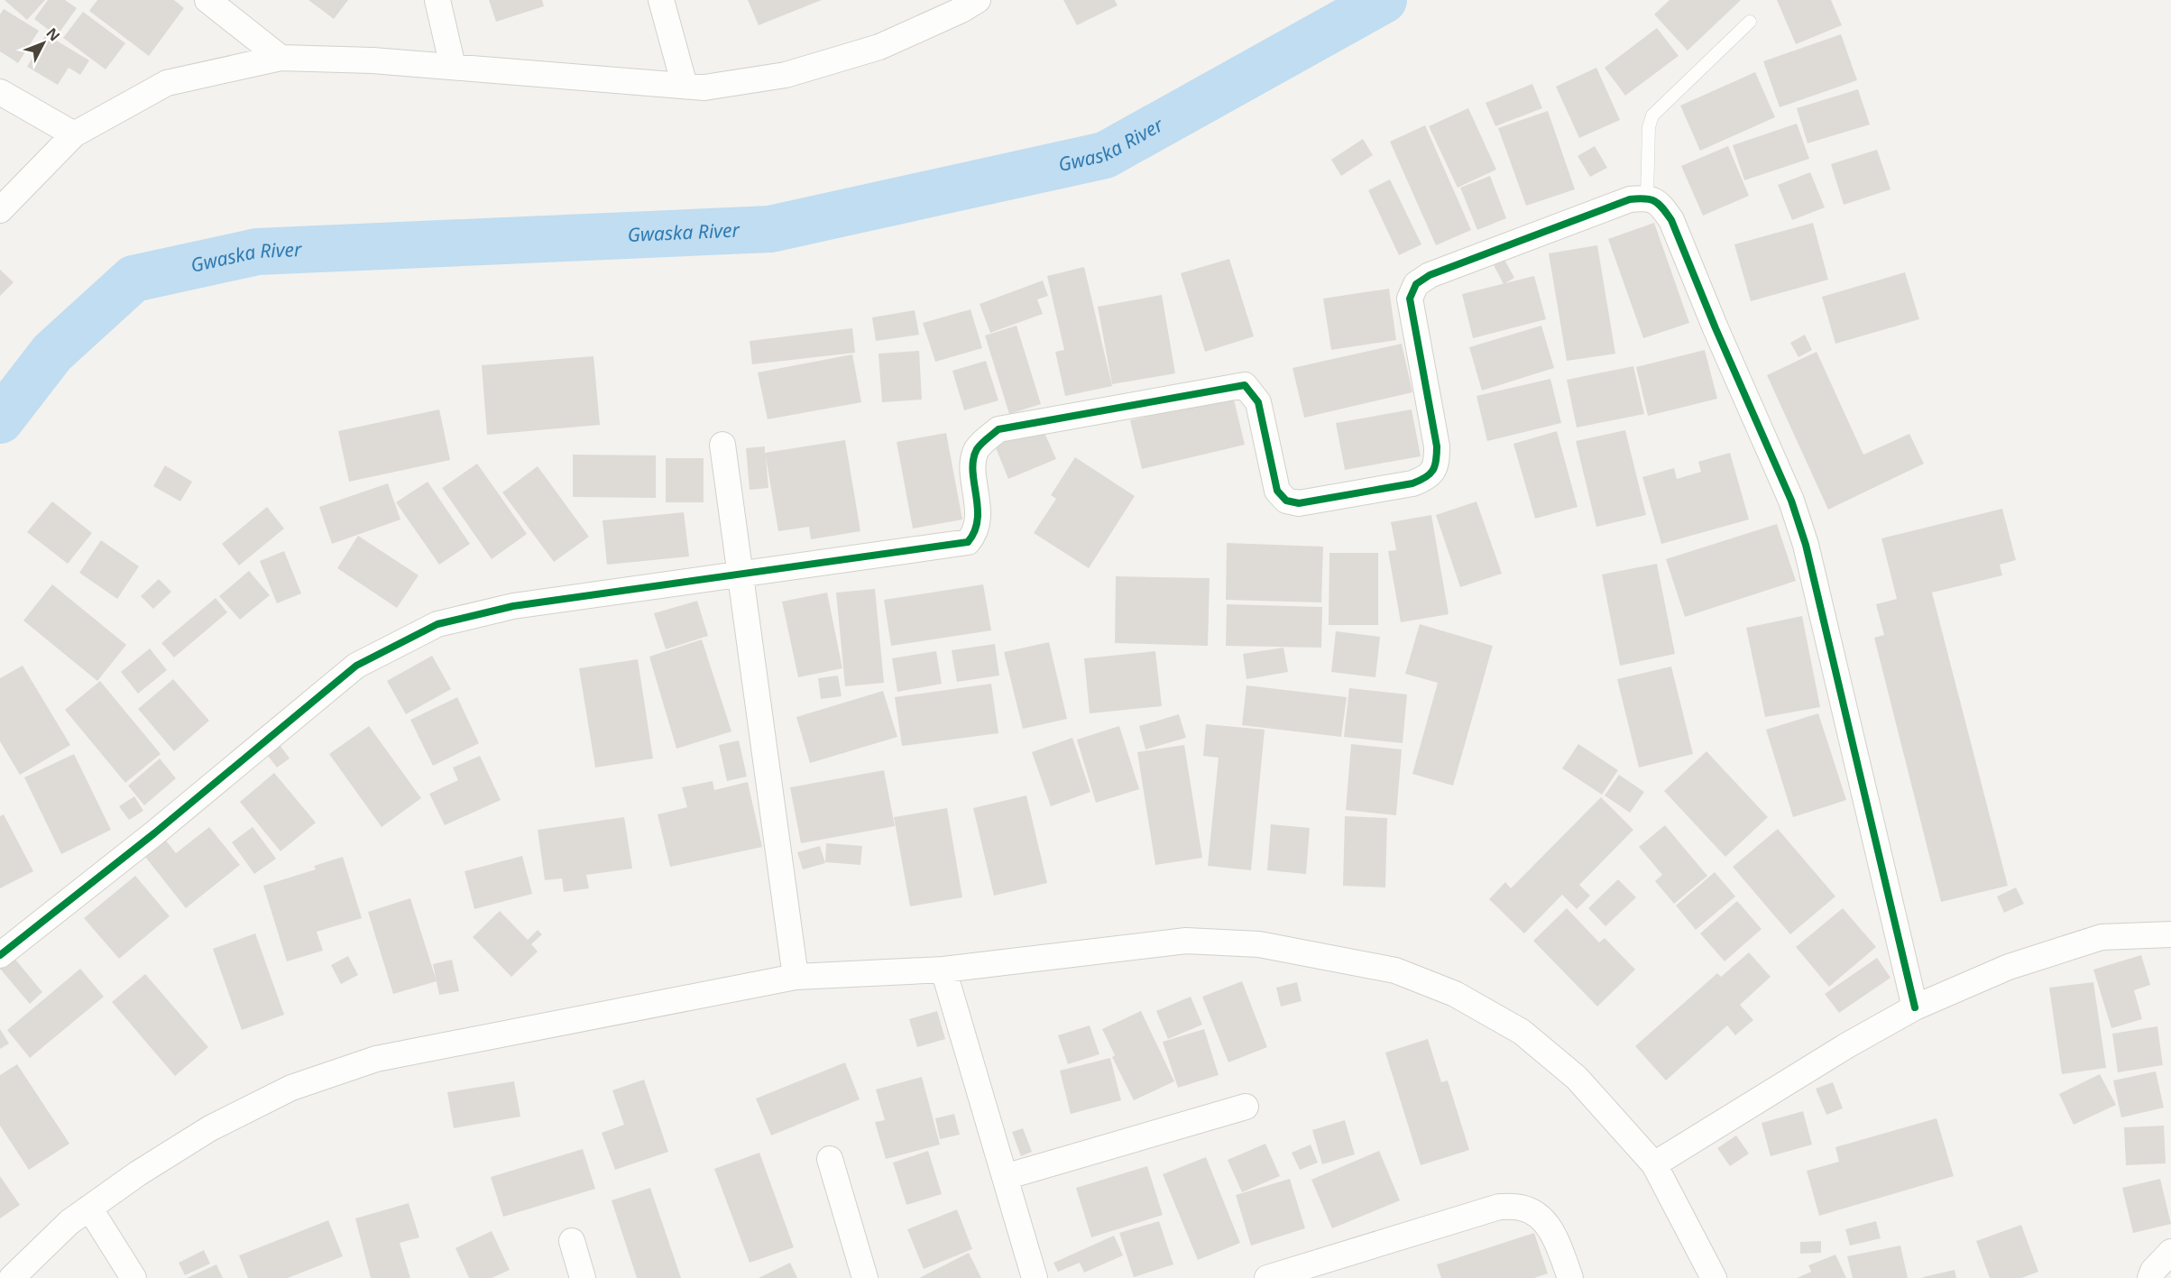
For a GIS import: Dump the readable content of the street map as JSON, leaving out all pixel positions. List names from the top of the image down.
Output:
{
  "water": ["Gwaska River"],
  "north": "top right"
}
